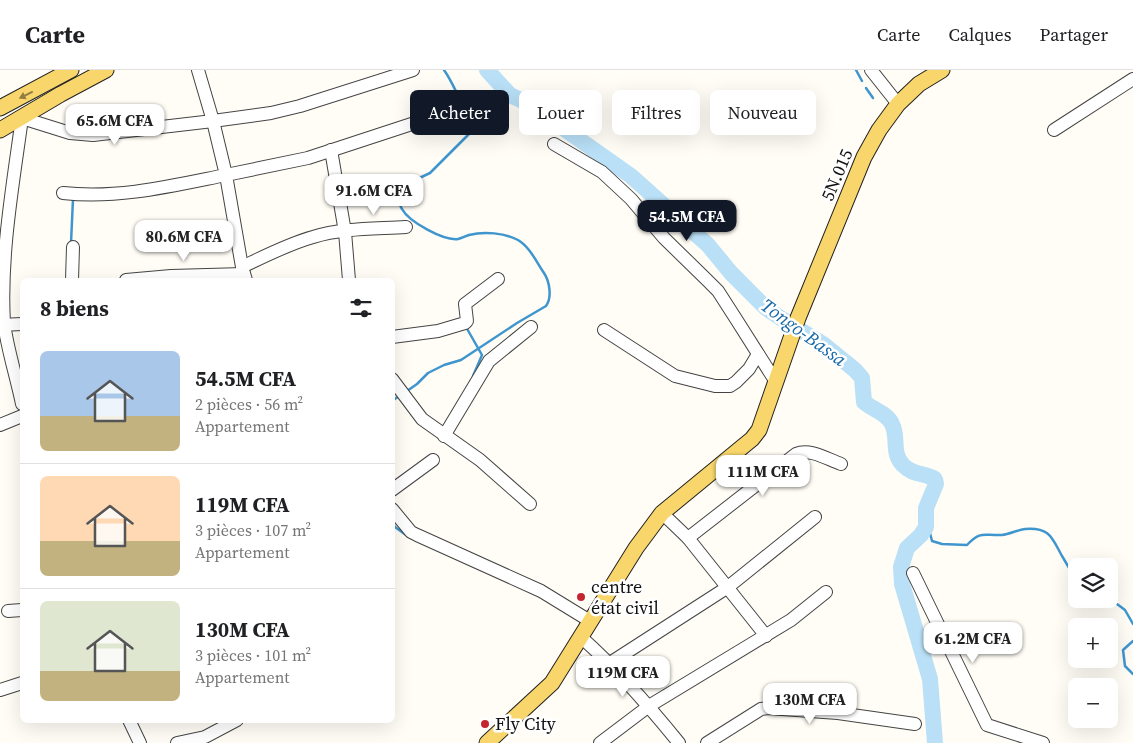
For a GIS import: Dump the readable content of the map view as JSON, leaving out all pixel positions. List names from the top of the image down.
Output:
{
  "streets": {
    "main road": ["5N.015"]
  },
  "water": ["Tongo-Bassa"],
  "places": ["centre état civil", "Fly City"],
  "page": {
    "header": "Carte",
    "nav": ["Carte", "Calques", "Partager"],
    "chip": [
      "Acheter",
      "Louer",
      "Filtres",
      "Nouveau"
    ],
    "price": [
      "65.6M CFA",
      "91.6M CFA",
      "54.5M CFA",
      "80.6M CFA",
      "111M CFA",
      "61.2M CFA",
      "119M CFA",
      "130M CFA"
    ],
    "heading": "8 biens",
    "list": [
      {
        "name": "54.5M CFA",
        "note": "2 pièces · 56 m² · Appartement"
      },
      {
        "name": "119M CFA",
        "note": "3 pièces · 107 m² · Appartement"
      },
      {
        "name": "130M CFA",
        "note": "3 pièces · 101 m² · Appartement"
      }
    ],
    "map_buttons": ["+", "−"]
  }
}
